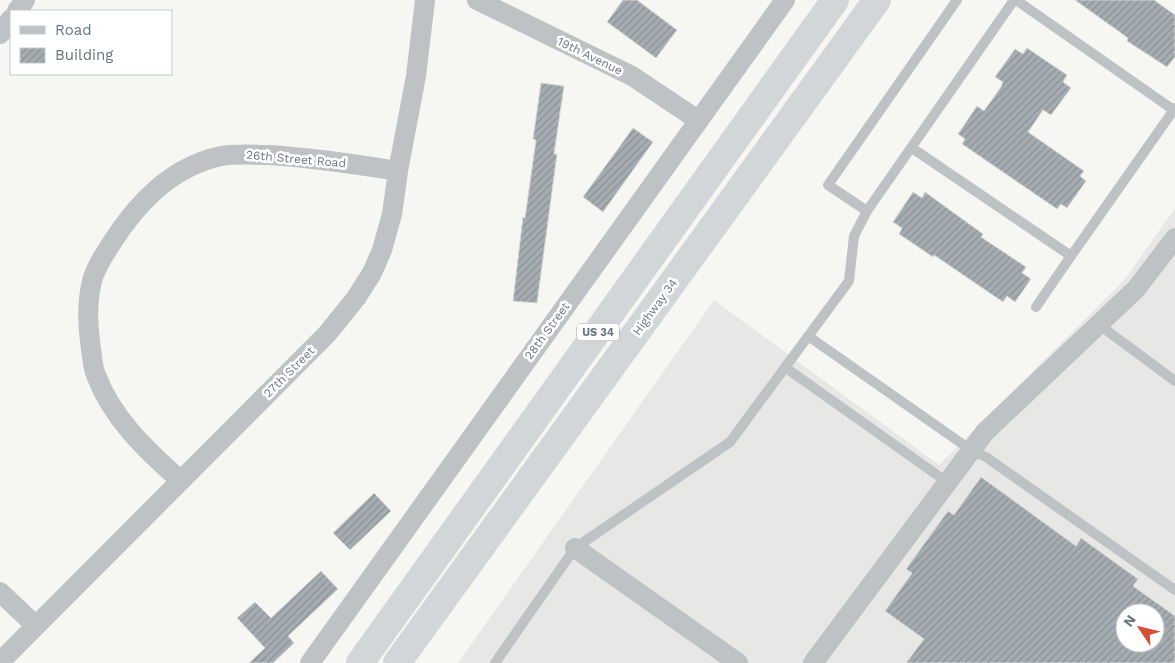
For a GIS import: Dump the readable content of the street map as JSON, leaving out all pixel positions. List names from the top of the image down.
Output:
{
  "streets": {
    "highway": ["Highway 34", "US 34"],
    "street": [
      "19th Avenue",
      "26th Street Road",
      "28th Street",
      "27th Street"
    ]
  },
  "crossings": [
    ["19th Avenue", "28th Street"],
    ["26th Street Road", "27th Street"]
  ],
  "legend": ["Road", "Building"],
  "north": "top left"
}
